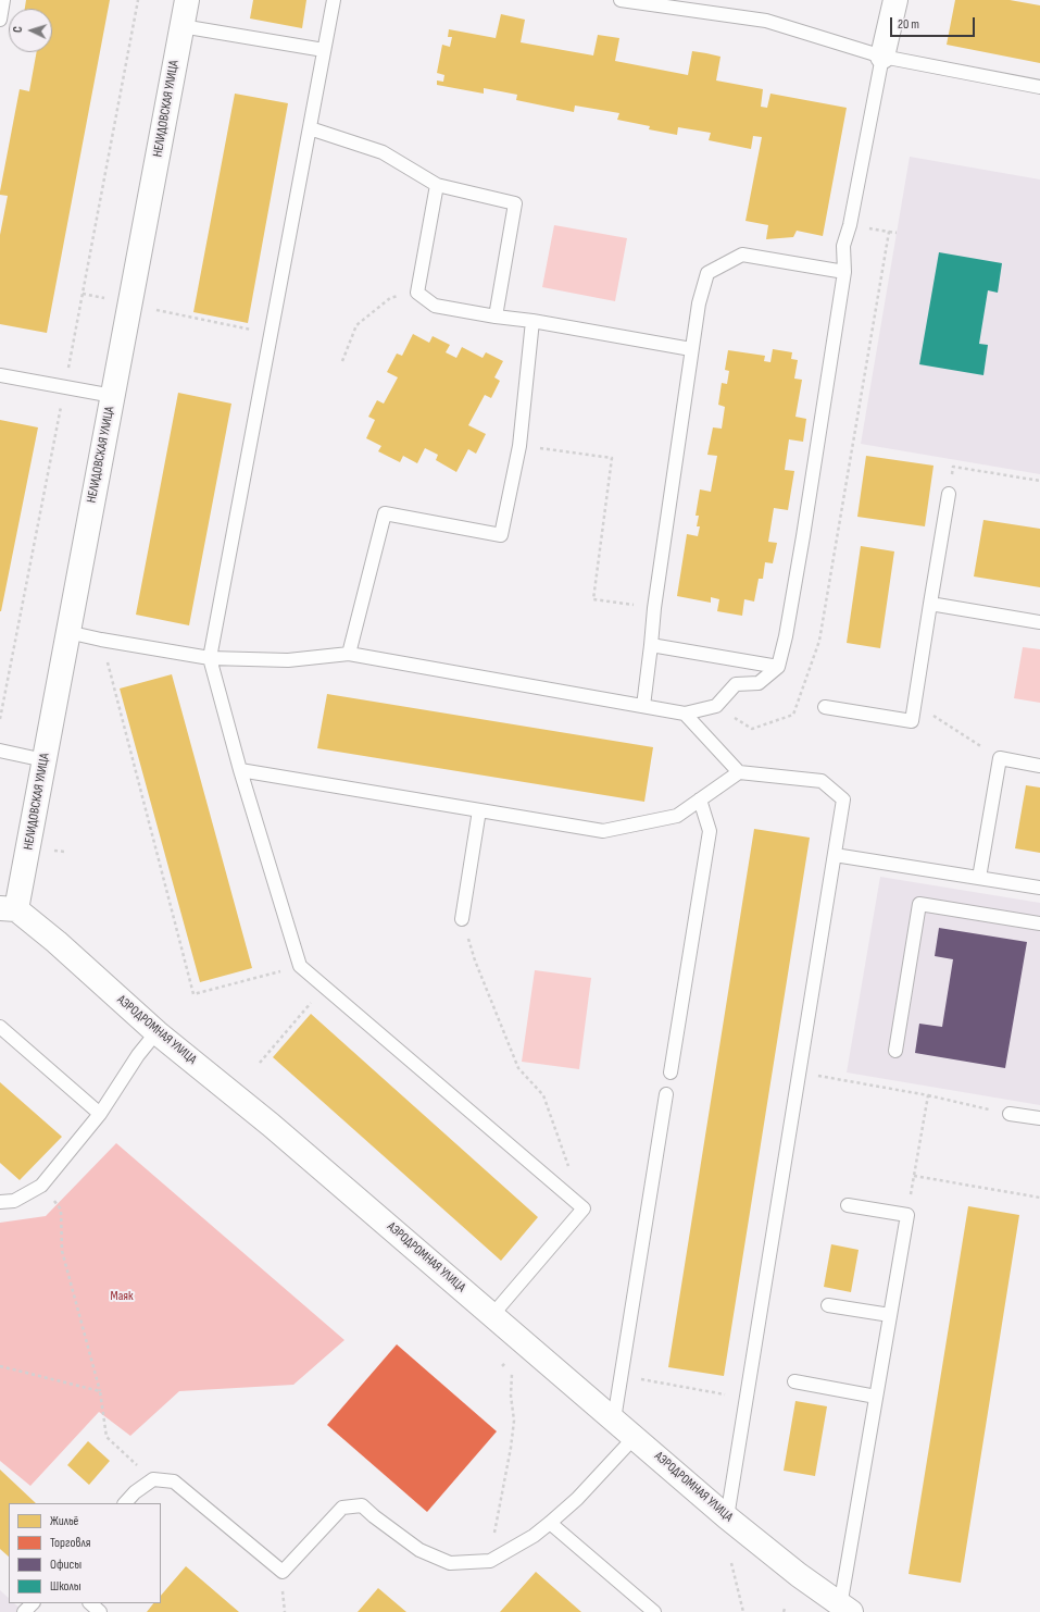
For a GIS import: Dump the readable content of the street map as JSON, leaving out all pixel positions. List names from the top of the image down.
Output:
{
  "streets": {
    "street": ["НЕЛИДОВСКАЯ УЛИЦА", "АЭРОДРОМНАЯ УЛИЦА"]
  },
  "crossings": [
    ["НЕЛИДОВСКАЯ УЛИЦА", "АЭРОДРОМНАЯ УЛИЦА"]
  ],
  "parks": ["Маяк"],
  "legend": [
    "Жильё",
    "Торговля",
    "Офисы",
    "Школы"
  ],
  "scale_bar": "20 m",
  "north": "left"
}
